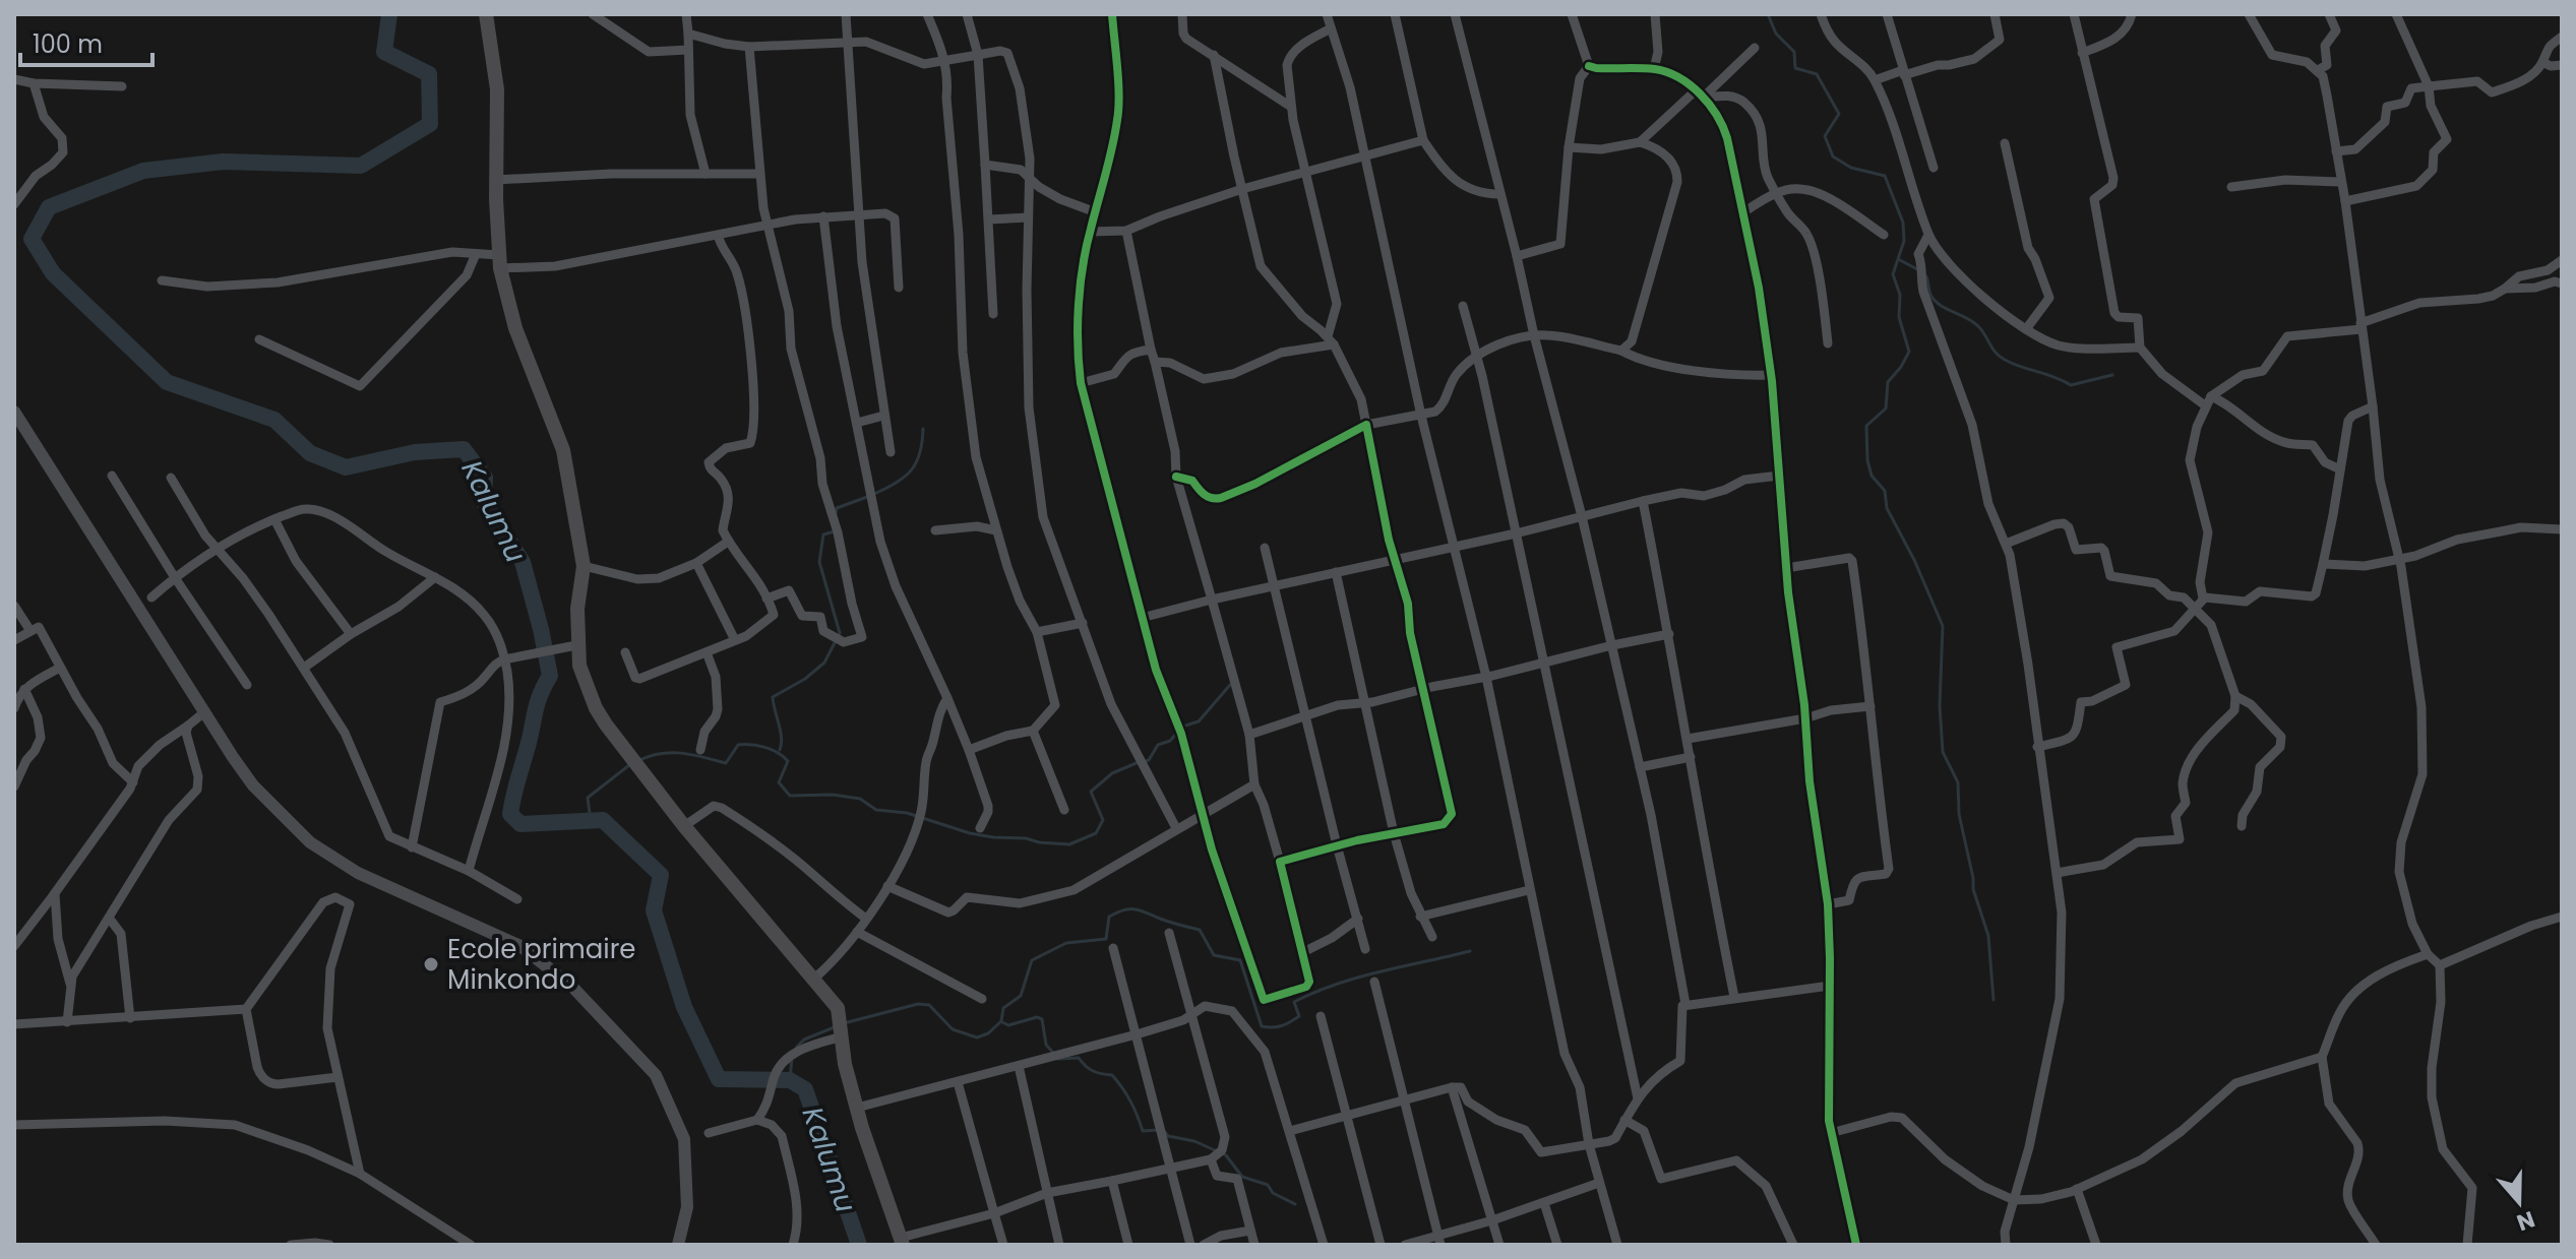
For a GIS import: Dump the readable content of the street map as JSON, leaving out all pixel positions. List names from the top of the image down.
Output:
{
  "water": ["Kalumu"],
  "places": ["Ecole primaire Minkondo"],
  "scale_bar": "100 m",
  "north": "bottom"
}
